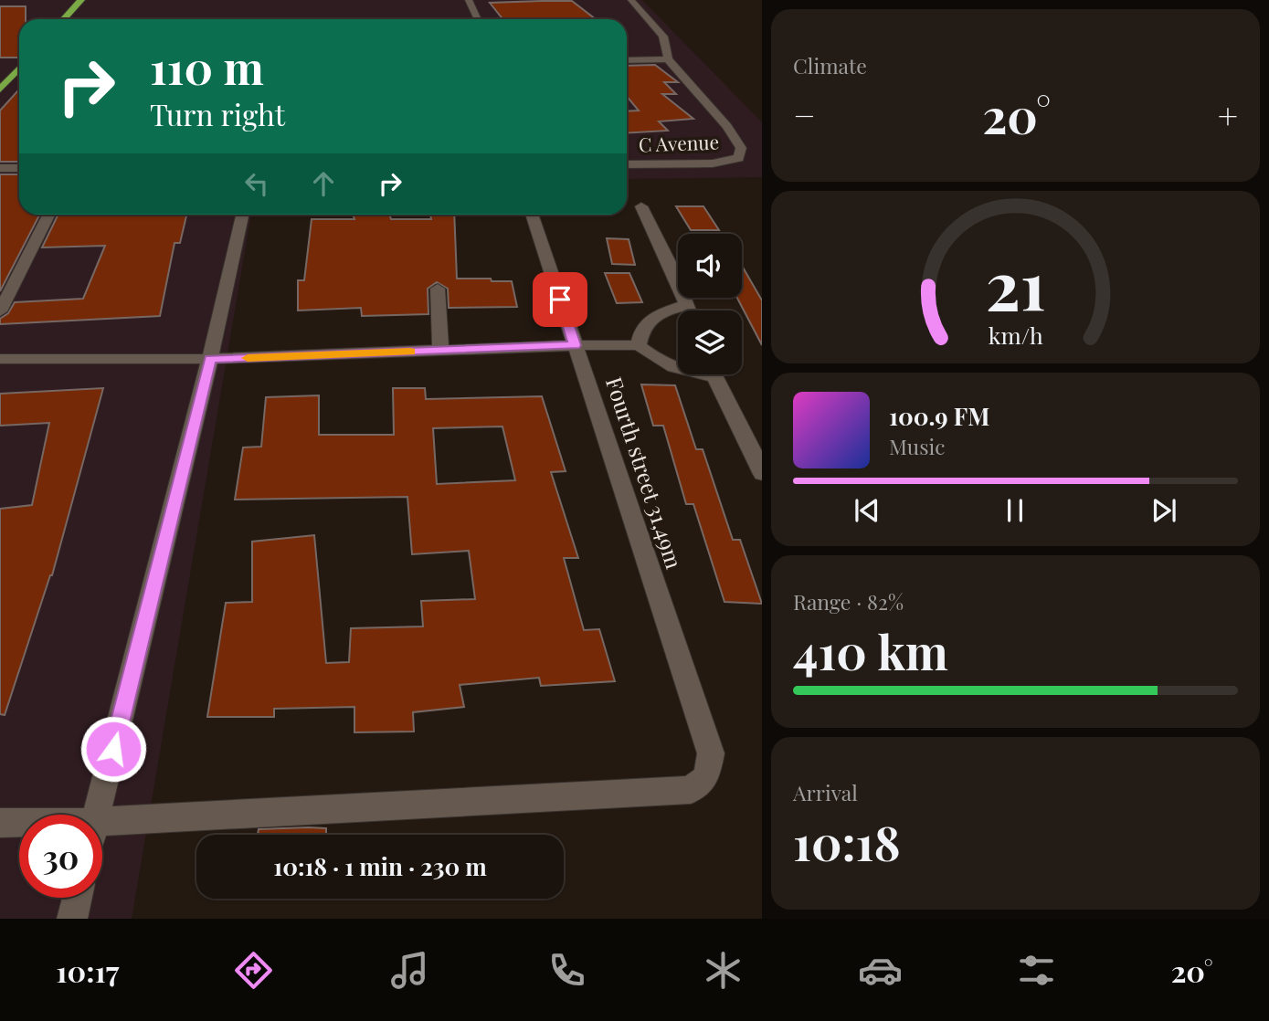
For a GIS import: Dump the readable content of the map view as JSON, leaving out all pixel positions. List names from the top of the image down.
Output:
{
  "streets": {
    "street": ["C Avenue", "Fourth street 31,49m"]
  },
  "page": {
    "tile": [
      "Climate",
      ["Range · 82%", "410 km"],
      ["Arrival", "10:18"]
    ],
    "turn": ["110 m", "Turn right"],
    "heat": ["−", "20°", "+"],
    "song": ["100.9 FM", "Music"],
    "limit": "30",
    "trip": "10:18 · 1 min · 230 m",
    "tabs": ["10:17", "20°"],
    "gauge": ["21", "km/h"]
  }
}
